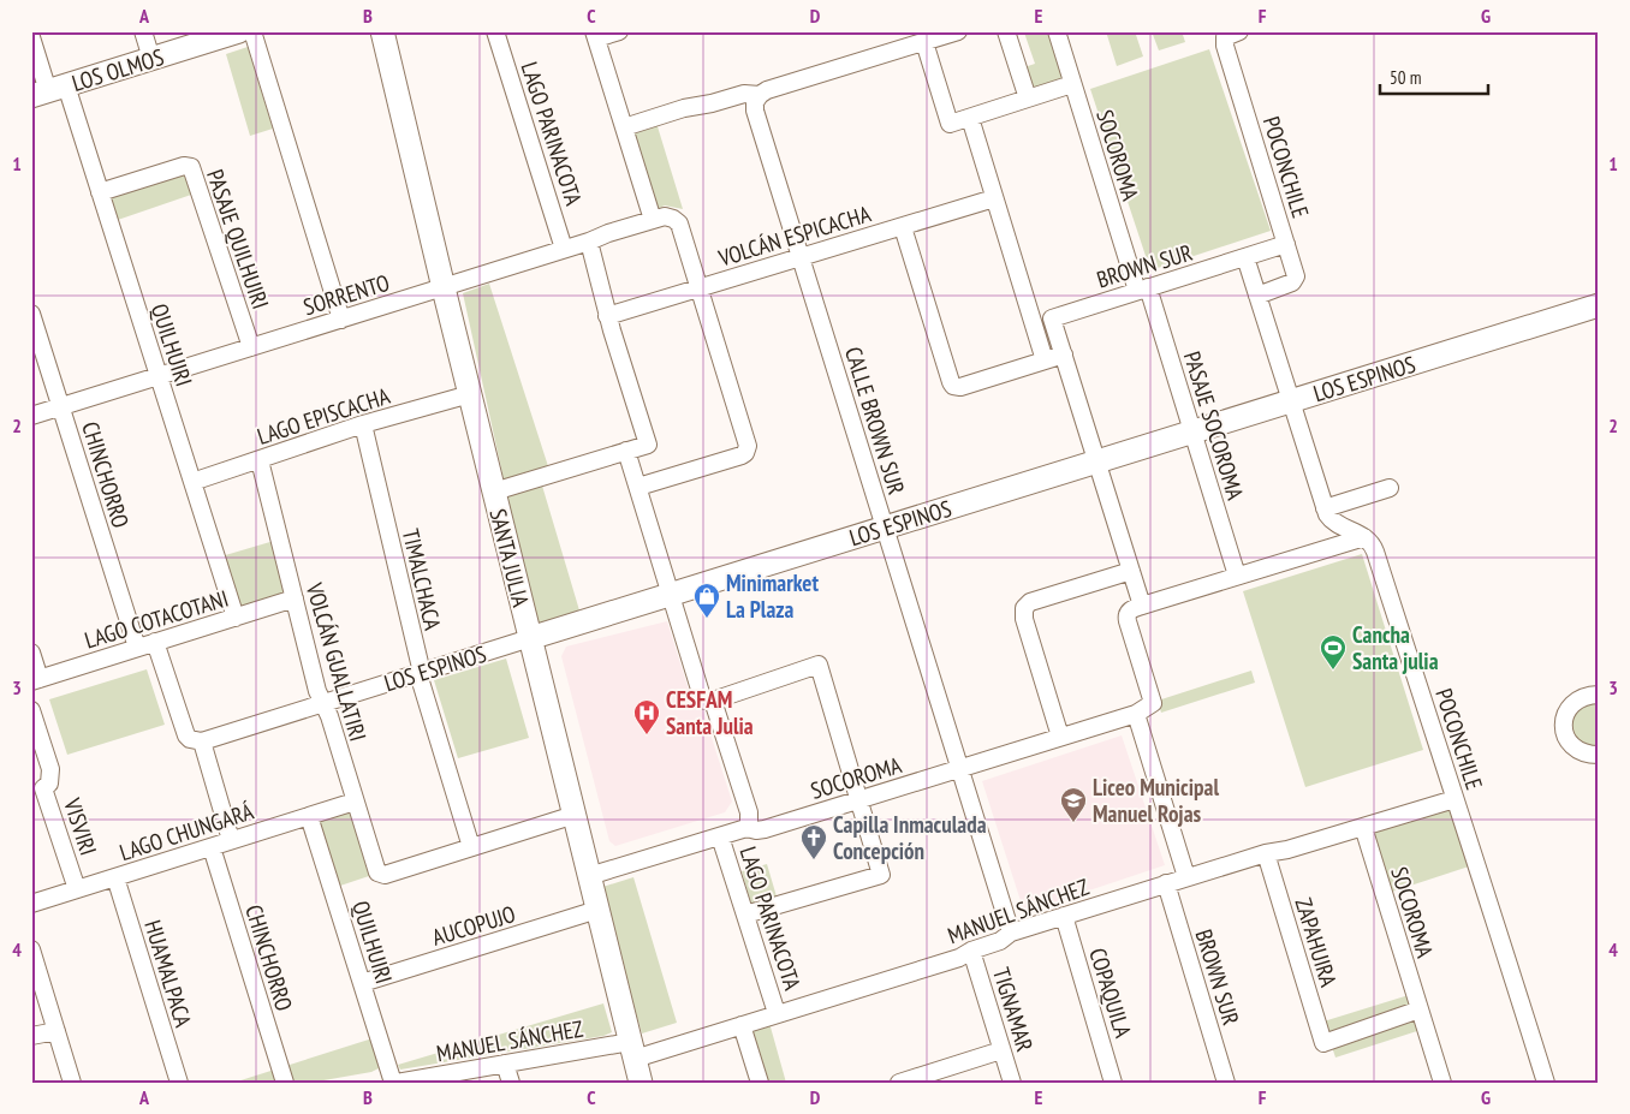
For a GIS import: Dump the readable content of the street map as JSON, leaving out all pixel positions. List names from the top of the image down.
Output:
{
  "streets": {
    "street": [
      "LOS OLMOS",
      "LAGO PARINACOTA",
      "SOCOROMA",
      "POCONCHILE",
      "VOLCÁN ESPICACHA",
      "PASAJE QUILHUIRI",
      "BROWN SUR",
      "SORRENTO",
      "QUILHUIRI",
      "LOS ESPINOS",
      "LAGO EPISCACHA",
      "CALLE BROWN SUR",
      "PASAJE SOCOROMA",
      "CHINCHORRO",
      "SANTA JULIA",
      "TIMALCHACA",
      "LAGO COTACOTANI",
      "VOLCÁN GUALLATIRI",
      "VISVIRI",
      "LAGO CHUNGARÁ",
      "MANUEL SÁNCHEZ",
      "AUCOPUJO",
      "ZAPAHUIRA",
      "HUAMALPACA",
      "COPAQUILA",
      "TIGNAMAR"
    ]
  },
  "crossings": [
    ["LOS OLMOS", "QUILHUIRI"],
    ["LAGO PARINACOTA", "SOCOROMA"],
    ["LAGO PARINACOTA", "SORRENTO"],
    ["LAGO PARINACOTA", "LOS ESPINOS"],
    ["LAGO PARINACOTA", "MANUEL SÁNCHEZ"],
    ["SOCOROMA", "BROWN SUR"],
    ["SOCOROMA", "CALLE BROWN SUR"],
    ["SOCOROMA", "PASAJE SOCOROMA"],
    ["SOCOROMA", "SANTA JULIA"],
    ["SOCOROMA", "MANUEL SÁNCHEZ"],
    ["SOCOROMA", "ZAPAHUIRA"],
    ["POCONCHILE", "BROWN SUR"],
    ["POCONCHILE", "MANUEL SÁNCHEZ"],
    ["VOLCÁN ESPICACHA", "SORRENTO"],
    ["VOLCÁN ESPICACHA", "CALLE BROWN SUR"],
    ["PASAJE QUILHUIRI", "SORRENTO"],
    ["PASAJE QUILHUIRI", "QUILHUIRI"],
    ["BROWN SUR", "LOS ESPINOS"],
    ["BROWN SUR", "PASAJE SOCOROMA"],
    ["BROWN SUR", "MANUEL SÁNCHEZ"],
    ["SORRENTO", "QUILHUIRI"],
    ["SORRENTO", "CHINCHORRO"],
    ["SORRENTO", "SANTA JULIA"],
    ["QUILHUIRI", "LAGO EPISCACHA"],
    ["QUILHUIRI", "LAGO COTACOTANI"],
    ["QUILHUIRI", "LAGO CHUNGARÁ"],
    ["QUILHUIRI", "MANUEL SÁNCHEZ"],
    ["QUILHUIRI", "AUCOPUJO"],
    ["LOS ESPINOS", "CALLE BROWN SUR"],
    ["LOS ESPINOS", "PASAJE SOCOROMA"],
    ["LOS ESPINOS", "SANTA JULIA"],
    ["LOS ESPINOS", "TIMALCHACA"],
    ["LOS ESPINOS", "VOLCÁN GUALLATIRI"],
    ["LAGO EPISCACHA", "SANTA JULIA"],
    ["LAGO EPISCACHA", "TIMALCHACA"],
    ["LAGO EPISCACHA", "VOLCÁN GUALLATIRI"],
    ["CALLE BROWN SUR", "MANUEL SÁNCHEZ"],
    ["CHINCHORRO", "LAGO COTACOTANI"],
    ["CHINCHORRO", "LAGO CHUNGARÁ"],
    ["SANTA JULIA", "MANUEL SÁNCHEZ"],
    ["SANTA JULIA", "AUCOPUJO"],
    ["TIMALCHACA", "VOLCÁN GUALLATIRI"],
    ["LAGO COTACOTANI", "VOLCÁN GUALLATIRI"],
    ["VOLCÁN GUALLATIRI", "LAGO CHUNGARÁ"],
    ["VISVIRI", "LAGO CHUNGARÁ"],
    ["LAGO CHUNGARÁ", "HUAMALPACA"],
    ["MANUEL SÁNCHEZ", "ZAPAHUIRA"],
    ["MANUEL SÁNCHEZ", "COPAQUILA"],
    ["MANUEL SÁNCHEZ", "TIGNAMAR"]
  ],
  "places": {
    "shop": ["Minimarket La Plaza"],
    "sports": ["Cancha Santa julia"],
    "hospital": ["CESFAM Santa Julia"],
    "school or university": ["Liceo Municipal Manuel Rojas"],
    "church": ["Capilla Inmaculada Concepción"]
  },
  "scale_bar": "50 m",
  "grid": {
    "columns": [
      "A",
      "B",
      "C",
      "D",
      "E",
      "F",
      "G"
    ],
    "rows": [
      "1",
      "2",
      "3",
      "4"
    ]
  }
}
